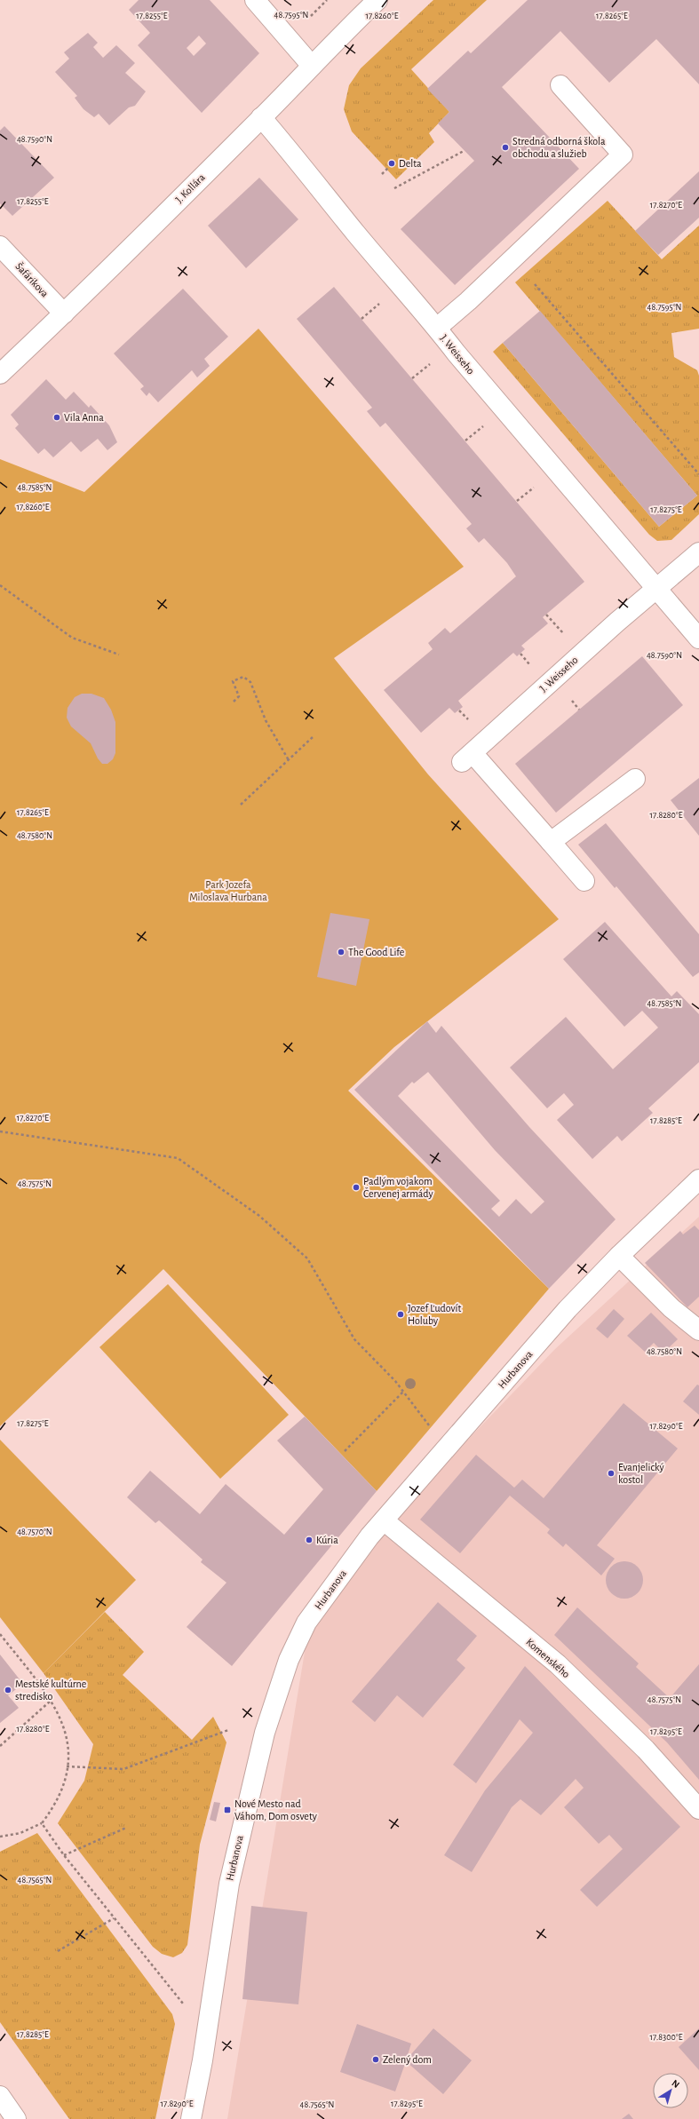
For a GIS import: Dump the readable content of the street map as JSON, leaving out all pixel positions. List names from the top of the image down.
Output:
{
  "streets": {
    "street": [
      "J. Kollára",
      "Šafárikova",
      "J. Weisseho",
      "Hurbanova",
      "Komenského"
    ]
  },
  "crossings": [
    ["J. Kollára", "Šafárikova"],
    ["J. Kollára", "J. Weisseho"],
    ["Hurbanova", "Komenského"]
  ],
  "parks": ["Park Jozefa Miloslava Hurbana"],
  "places": {
    "other": [
      "Stredná odborná škola obchodu a služieb",
      "Delta",
      "Vila Anna",
      "The Good Life",
      "Padlým vojakom Červenej armády",
      "Jozef Ľudovít Holuby",
      "Evanjelický kostol",
      "Kúria",
      "Mestské kultúrne stredisko",
      "Zelený dom"
    ],
    "transit": ["Nové Mesto nad Váhom, Dom osvety"]
  },
  "north": "top right",
  "coordinates": [
    "48.7595°N",
    "17.8255°E",
    "17.8260°E",
    "17.8265°E",
    "48.7590°N",
    "17.8270°E",
    "48.7585°N",
    "17.8275°E",
    "17.8280°E",
    "48.7580°N",
    "17.8285°E",
    "48.7575°N",
    "17.8290°E",
    "48.7570°N",
    "17.8295°E",
    "48.7565°N",
    "17.8300°E"
  ]
}
